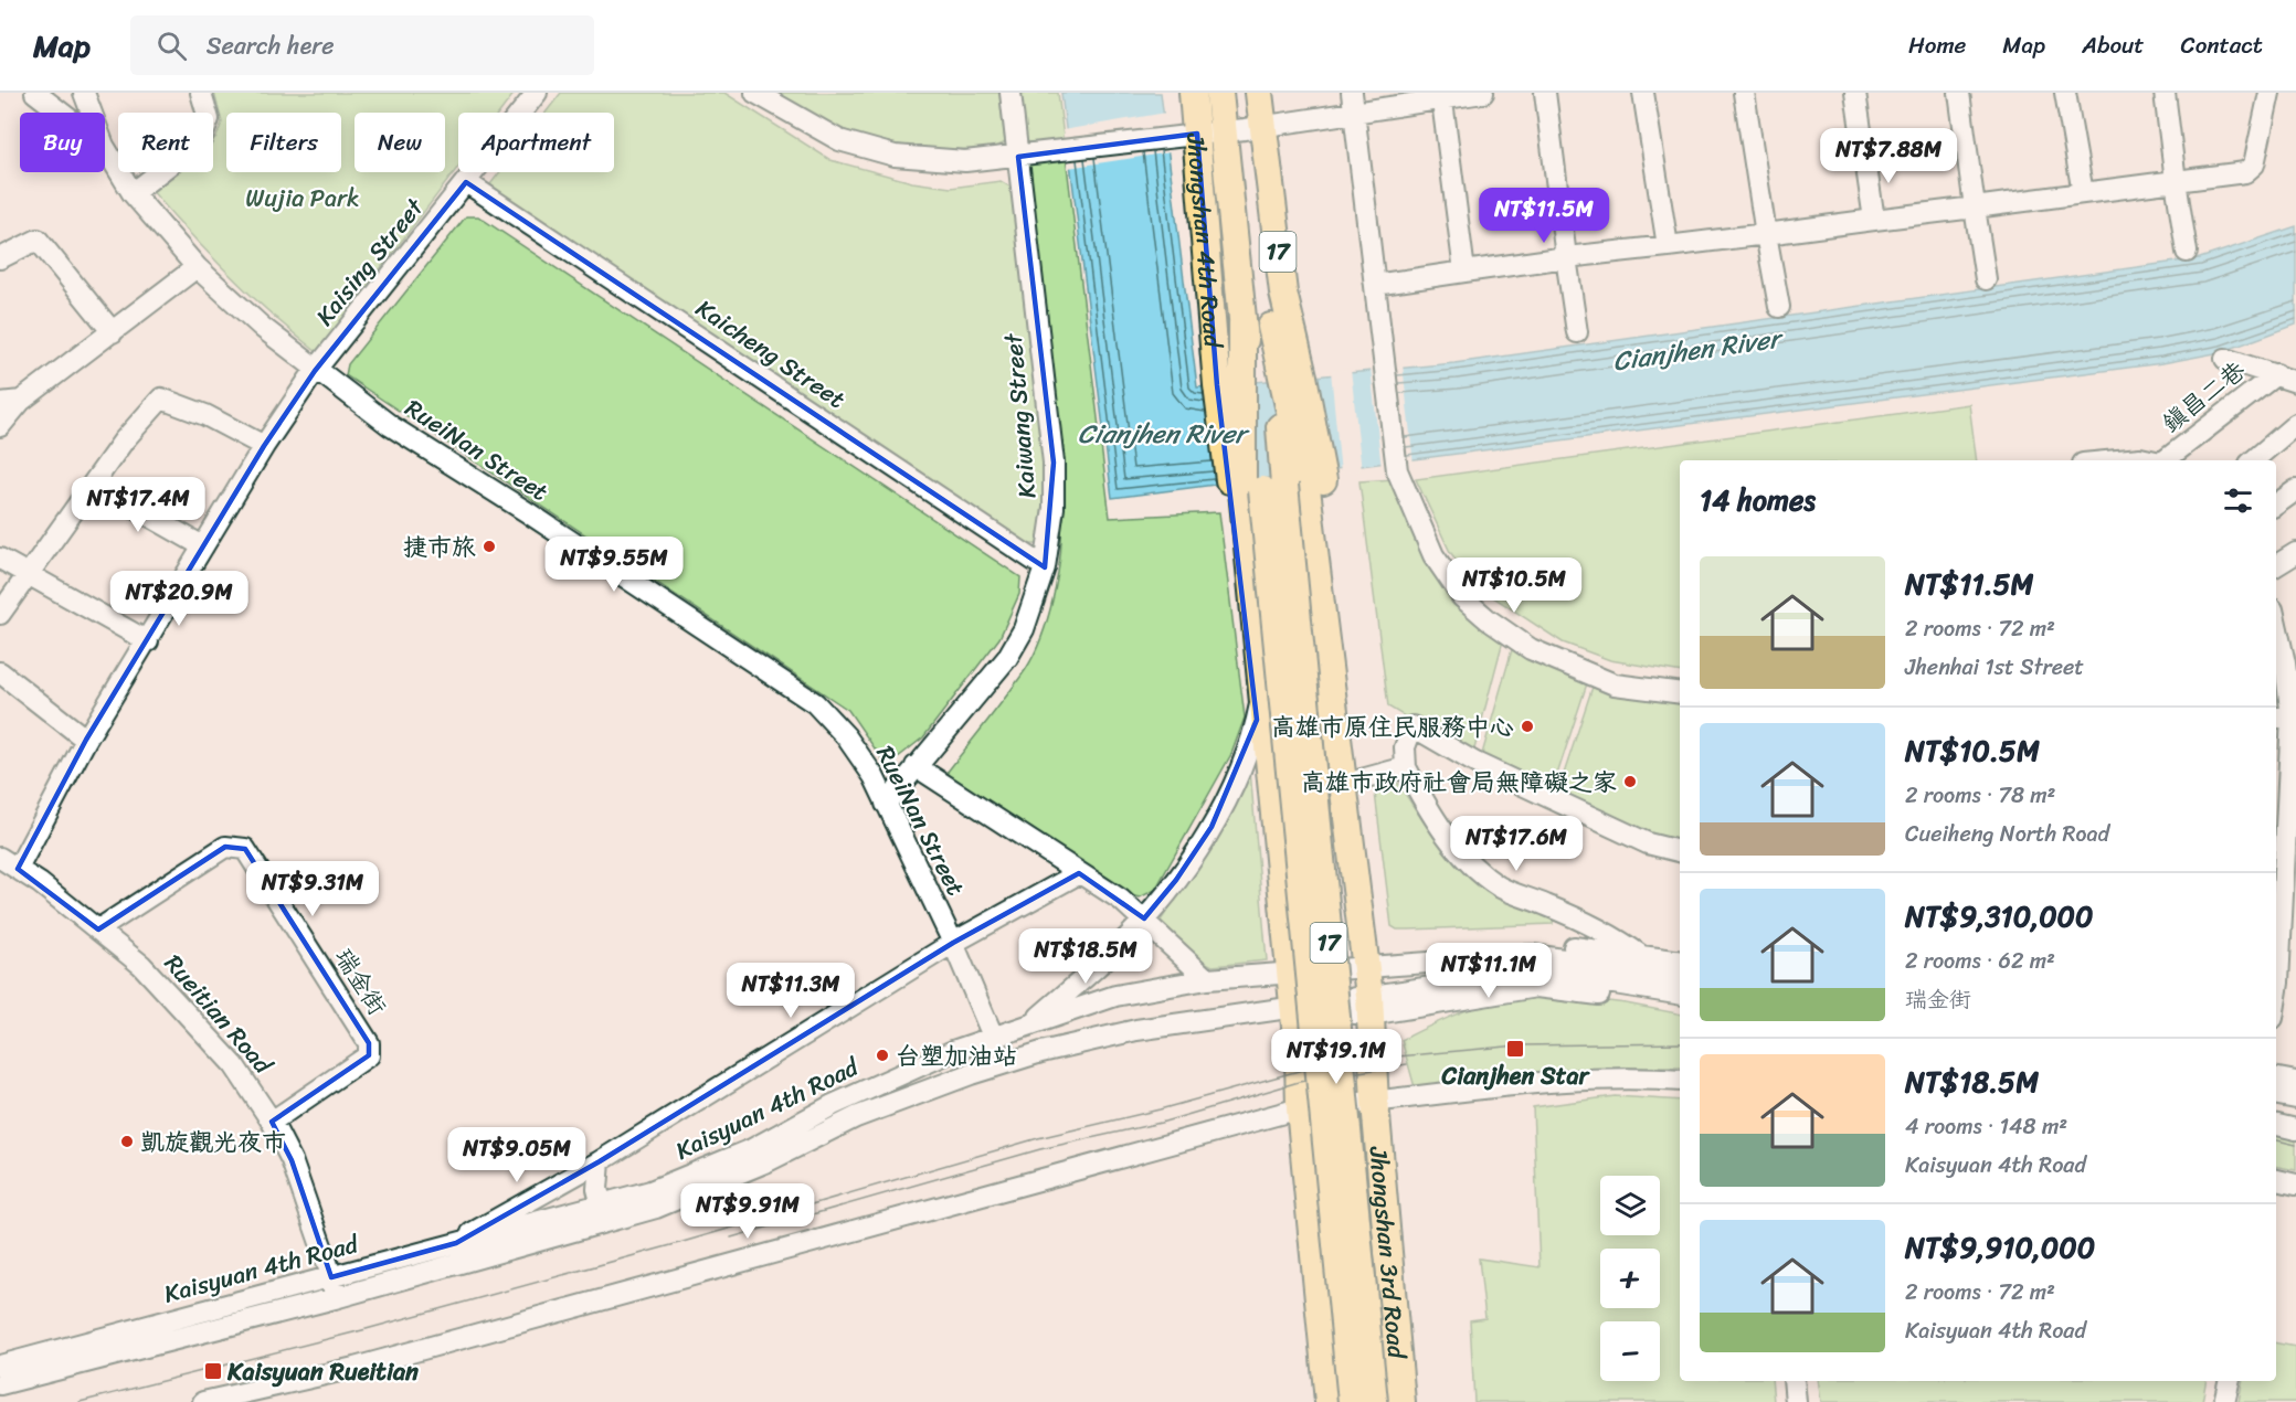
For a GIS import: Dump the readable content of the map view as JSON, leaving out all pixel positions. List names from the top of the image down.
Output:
{
  "streets": {
    "main road": ["Jhongshan 4th Road", "17", "Jhongshan 3rd Road"],
    "street": [
      "Kaising Street",
      "Kaicheng Street",
      "鎮昌二巷",
      "Kaiwang Street",
      "RueiNan Street",
      "瑞金街",
      "Rueitian Road",
      "Kaisyuan 4th Road"
    ]
  },
  "crossings": [
    ["Jhongshan 4th Road", "17"],
    ["17", "Kaisyuan 4th Road"],
    ["17", "Jhongshan 3rd Road"],
    ["Kaising Street", "Kaicheng Street"],
    ["Kaising Street", "RueiNan Street"],
    ["Kaising Street", "Rueitian Road"],
    ["Kaicheng Street", "Kaiwang Street"],
    ["Kaiwang Street", "RueiNan Street"],
    ["RueiNan Street", "Kaisyuan 4th Road"],
    ["瑞金街", "Rueitian Road"],
    ["Rueitian Road", "Kaisyuan 4th Road"]
  ],
  "water": ["Cianjhen River"],
  "parks": ["Wujia Park"],
  "places": {
    "other": [
      "捷市旅",
      "高雄市原住民服務中心",
      "高雄市政府社會局無障礙之家",
      "台塑加油站",
      "凱旋觀光夜市"
    ],
    "transit": ["Cianjhen Star", "Kaisyuan Rueitian"]
  },
  "page": {
    "header": "Map",
    "search": "Search here",
    "nav": [
      "Home",
      "Map",
      "About",
      "Contact"
    ],
    "chip": [
      "Buy",
      "Rent",
      "Filters",
      "New",
      "Apartment"
    ],
    "price": [
      "NT$7.88M",
      "NT$11.5M",
      "NT$17.4M",
      "NT$9.55M",
      "NT$10.5M",
      "NT$20.9M",
      "NT$17.6M",
      "NT$9.31M",
      "NT$18.5M",
      "NT$11.1M",
      "NT$11.3M",
      "NT$19.1M",
      "NT$9.05M",
      "NT$9.91M"
    ],
    "heading": "14 homes",
    "list": [
      {
        "name": "NT$11.5M",
        "note": "2 rooms · 72 m² · Jhenhai 1st Street"
      },
      {
        "name": "NT$10.5M",
        "note": "2 rooms · 78 m² · Cueiheng North Road"
      },
      {
        "name": "NT$9,310,000",
        "note": "2 rooms · 62 m² · 瑞金街"
      },
      {
        "name": "NT$18.5M",
        "note": "4 rooms · 148 m² · Kaisyuan 4th Road"
      },
      {
        "name": "NT$9,910,000",
        "note": "2 rooms · 72 m² · Kaisyuan 4th Road"
      }
    ],
    "map_buttons": ["+", "−"]
  }
}
